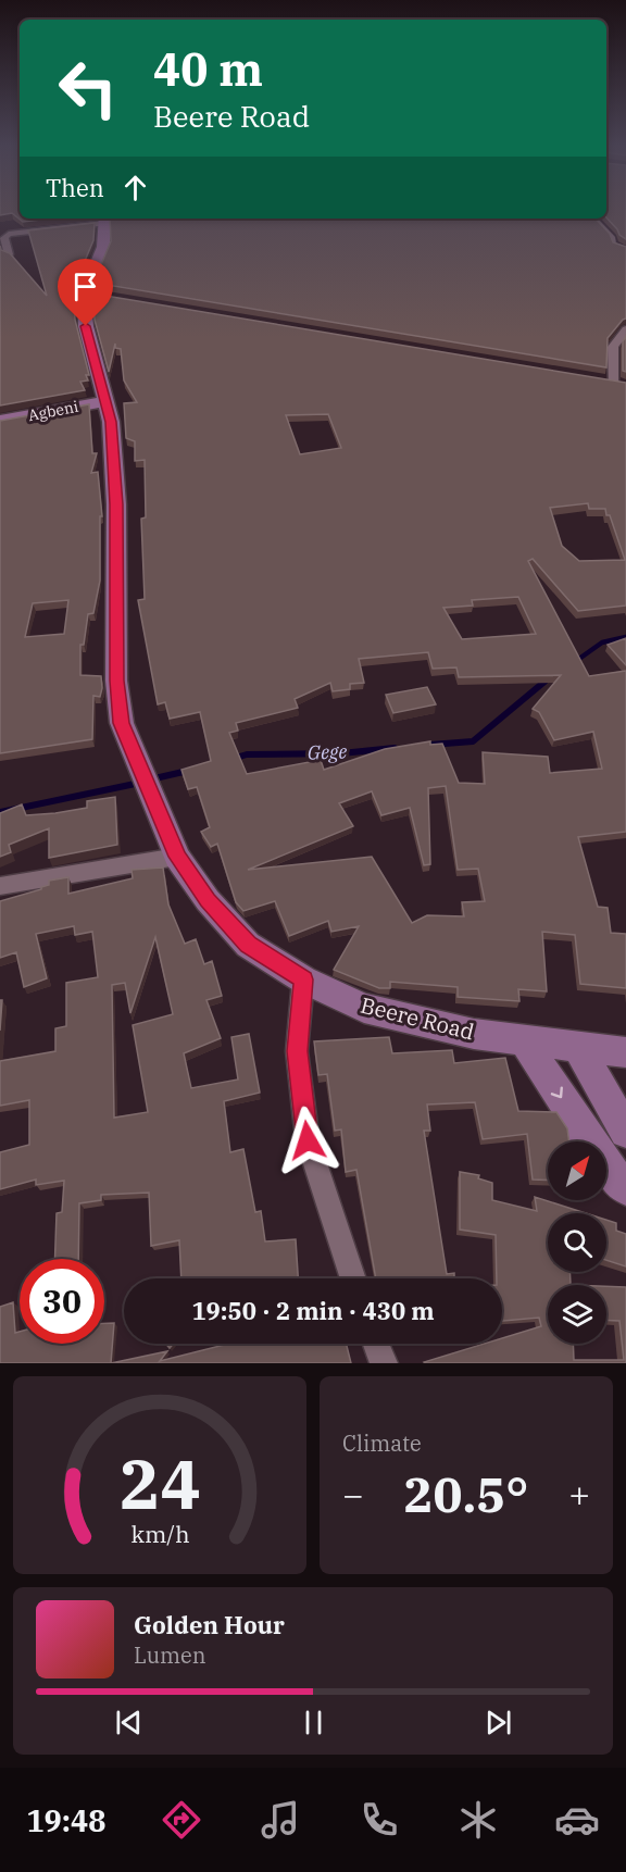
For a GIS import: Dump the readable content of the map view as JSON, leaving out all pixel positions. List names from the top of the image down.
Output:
{
  "streets": {
    "main road": ["Agbeni", "Beere Road"]
  },
  "crossings": [
    ["Agbeni", "Beere Road"]
  ],
  "water": ["Gege"],
  "north": "top right",
  "page": {
    "turn": ["40 m", "Beere Road"],
    "then": "Then",
    "limit": "30",
    "trip": "19:50 · 2 min · 430 m",
    "tile": "Climate",
    "heat": ["−", "20.5°", "+"],
    "song": ["Golden Hour", "Lumen"],
    "tabs": "19:48",
    "gauge": ["24", "km/h"]
  }
}
